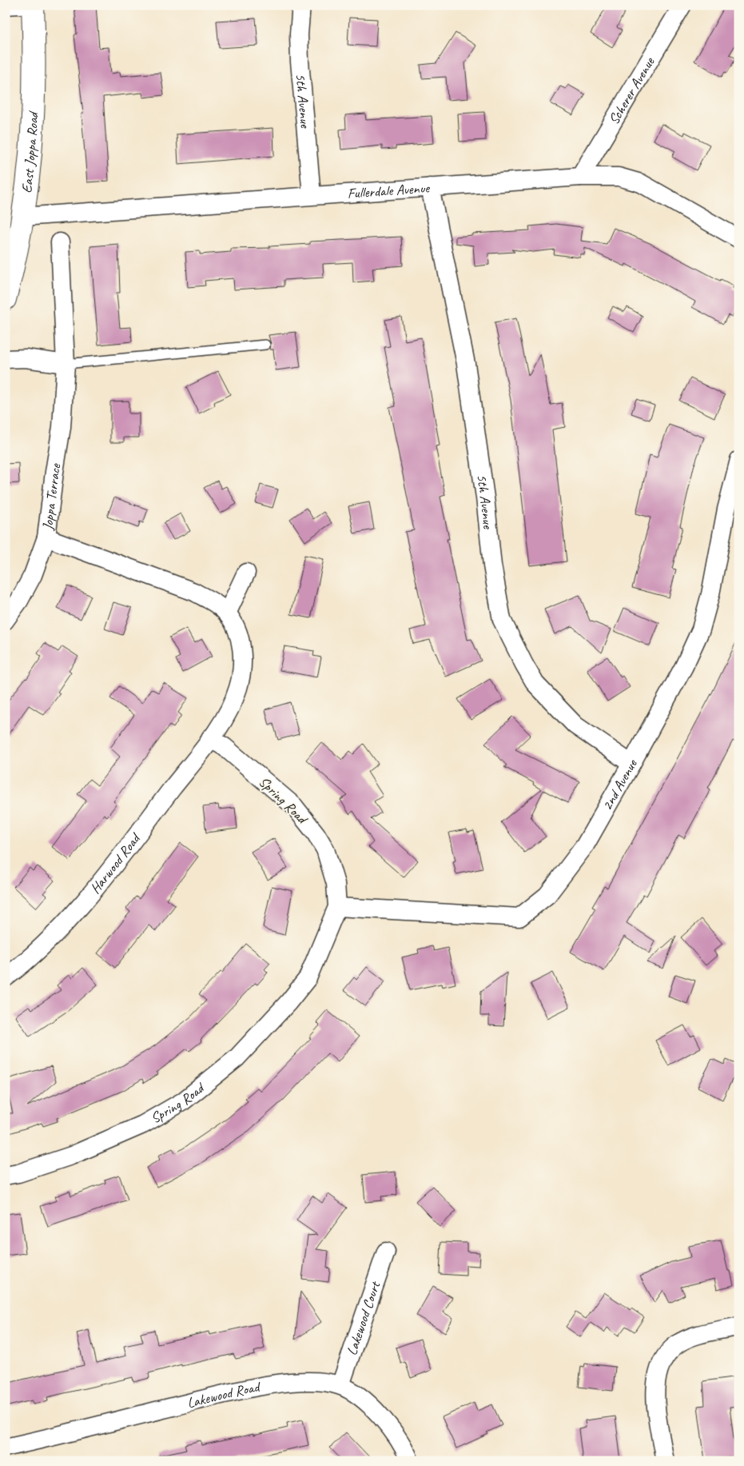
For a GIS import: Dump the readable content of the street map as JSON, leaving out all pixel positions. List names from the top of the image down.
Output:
{
  "streets": {
    "main road": ["East Joppa Road"],
    "street": [
      "Scherer Avenue",
      "5th Avenue",
      "Fullerdale Avenue",
      "Joppa Terrace",
      "2nd Avenue",
      "Spring Road",
      "Harwood Road",
      "Lakewood Court",
      "Lakewood Road"
    ]
  },
  "crossings": [
    ["Scherer Avenue", "Fullerdale Avenue"],
    ["5th Avenue", "Fullerdale Avenue"],
    ["5th Avenue", "2nd Avenue"],
    ["East Joppa Road", "Fullerdale Avenue"],
    ["2nd Avenue", "Spring Road"],
    ["Spring Road", "Harwood Road"],
    ["Lakewood Court", "Lakewood Road"]
  ]
}
